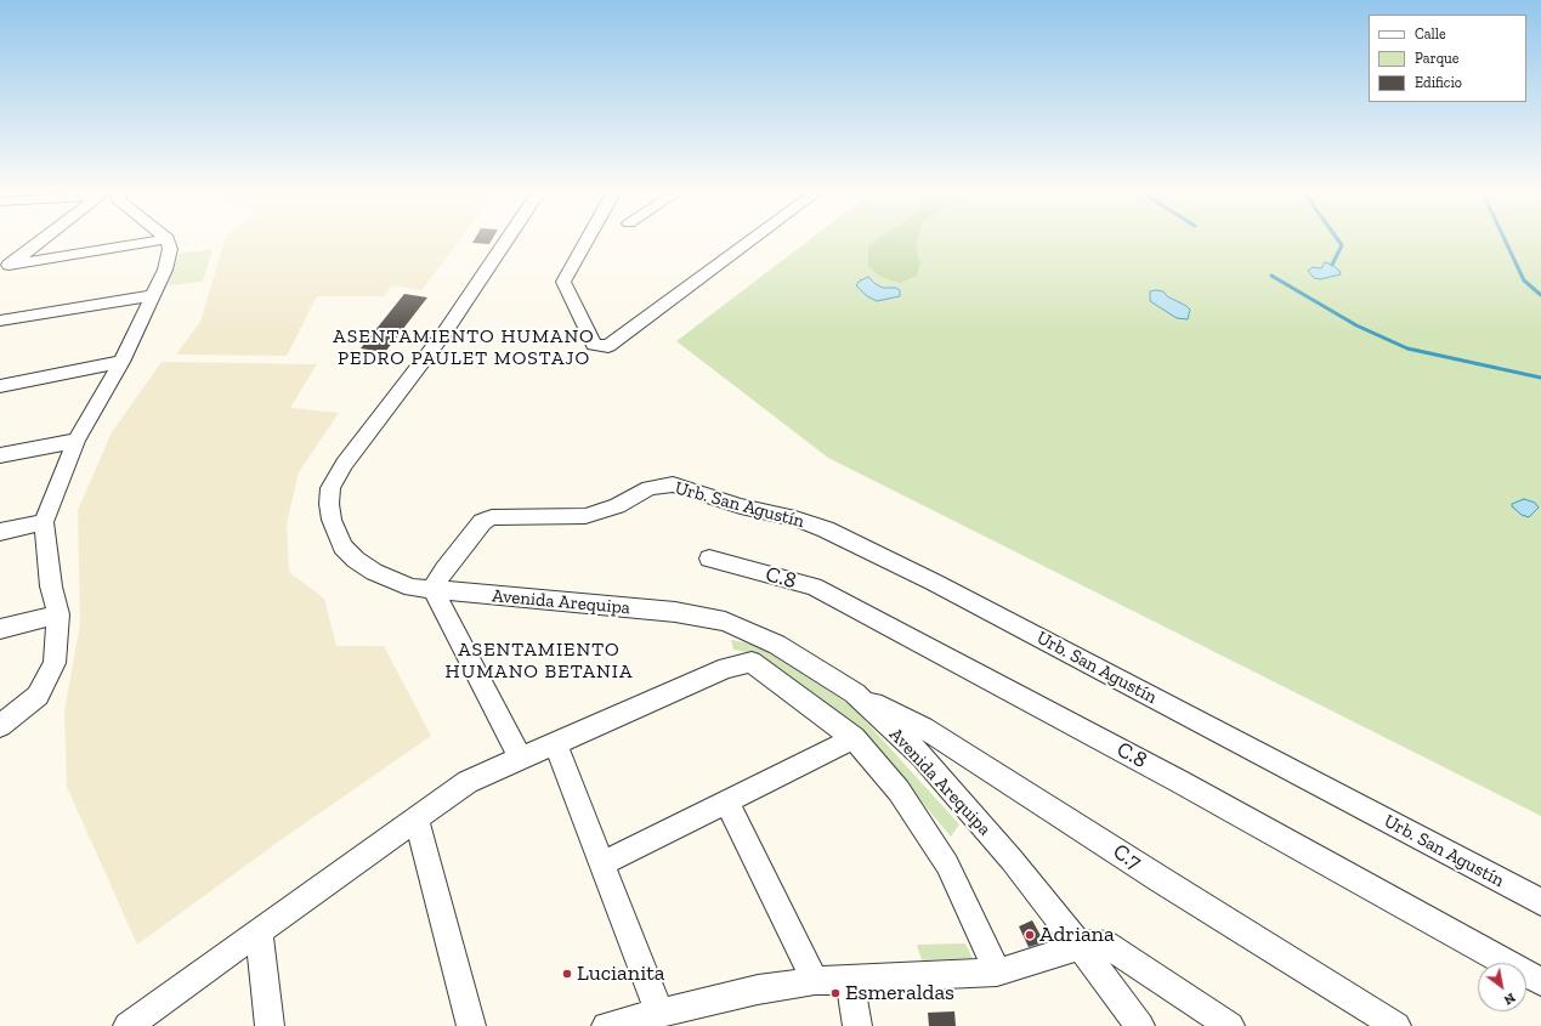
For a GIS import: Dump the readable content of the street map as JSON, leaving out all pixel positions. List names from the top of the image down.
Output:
{
  "streets": {
    "street": [
      "Urb. San Agustín",
      "C.8",
      "Avenida Arequipa",
      "C.7"
    ]
  },
  "crossings": [
    ["Urb. San Agustín", "Avenida Arequipa"],
    ["Avenida Arequipa", "C.7"]
  ],
  "districts": ["ASENTAMIENTO HUMANO PEDRO PAULET MOSTAJO", "ASENTAMIENTO HUMANO BETANIA"],
  "places": ["Adriana", "Lucianita", "Esmeraldas"],
  "legend": ["Calle", "Parque", "Edificio"],
  "north": "bottom right"
}
